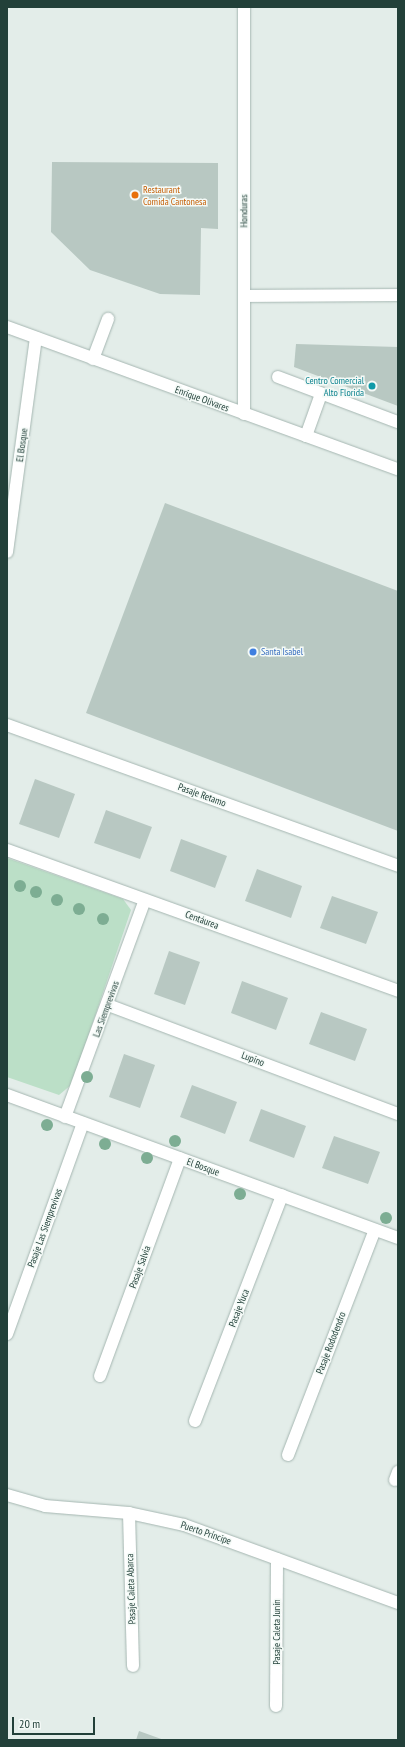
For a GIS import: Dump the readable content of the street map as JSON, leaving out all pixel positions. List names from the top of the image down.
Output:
{
  "streets": {
    "street": [
      "Honduras",
      "Enrique Olivares",
      "El Bosque",
      "Pasaje Retamo",
      "Centáurea",
      "Las Siemprevivas",
      "Lupino",
      "Pasaje Las Siemprevivas",
      "Pasaje Salvia",
      "Pasaje Yuca",
      "Pasaje Rododendro",
      "Puerto Príncipe",
      "Pasaje Caleta Abarca",
      "Pasaje Caleta Junín"
    ]
  },
  "crossings": [
    ["Honduras", "Enrique Olivares"],
    ["Enrique Olivares", "El Bosque"],
    ["El Bosque", "Las Siemprevivas"],
    ["El Bosque", "Pasaje Las Siemprevivas"],
    ["El Bosque", "Pasaje Salvia"],
    ["El Bosque", "Pasaje Yuca"],
    ["El Bosque", "Pasaje Rododendro"],
    ["Centáurea", "Las Siemprevivas"],
    ["Las Siemprevivas", "Lupino"],
    ["Puerto Príncipe", "Pasaje Caleta Abarca"],
    ["Puerto Príncipe", "Pasaje Caleta Junín"]
  ],
  "places": ["Restaurant Comida Cantonesa", "Centro Comercial Alto Florida", "Santa Isabel"],
  "scale_bar": "20 m"
}
